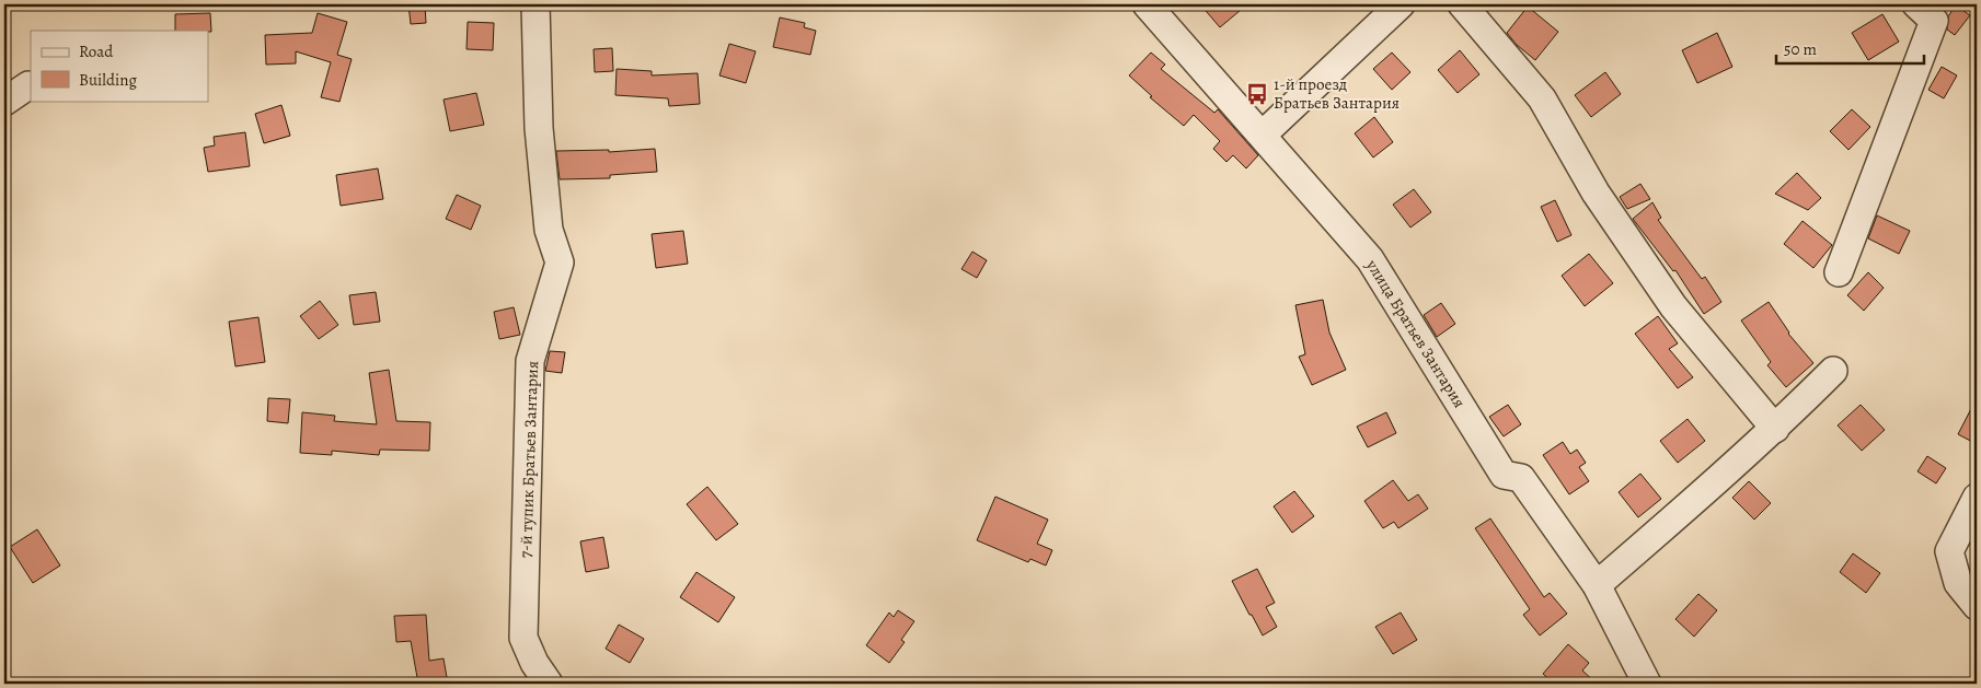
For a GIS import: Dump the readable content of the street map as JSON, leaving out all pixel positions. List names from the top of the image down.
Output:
{
  "streets": {
    "street": ["улица Братьев Зантария", "7-й тупик Братьев Зантария"]
  },
  "places": {
    "bus stop": ["1-й проезд Братьев Зантария"]
  },
  "legend": ["Road", "Building"],
  "scale_bar": "50 m"
}
